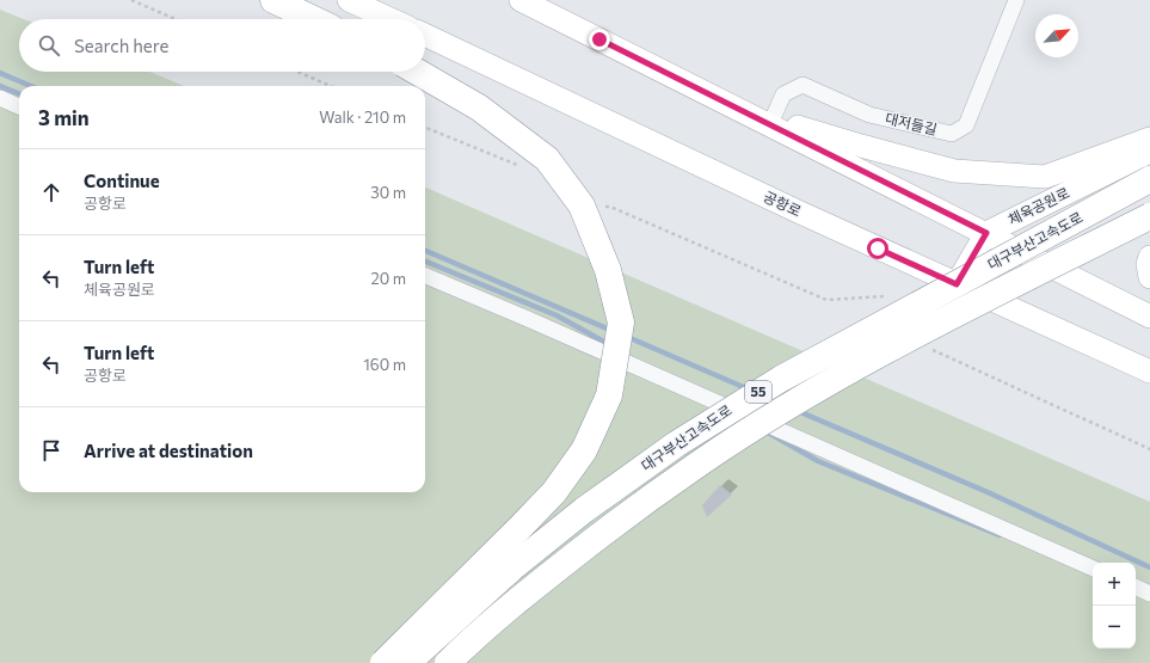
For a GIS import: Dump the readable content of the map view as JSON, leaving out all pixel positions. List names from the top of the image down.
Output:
{
  "streets": {
    "highway": ["대구부산고속도로", "55"],
    "main road": ["공항로", "체육공원로"],
    "street": ["대저들길"]
  },
  "north": "top right",
  "page": {
    "search": "Search here",
    "heading": ["3 min", "Walk · 210 m"],
    "list": [
      ["Continue", "공항로", "30 m"],
      ["Turn left", "체육공원로", "20 m"],
      ["Turn left", "공항로", "160 m"],
      "Arrive at destination"
    ],
    "map_buttons": ["+", "−"]
  }
}
